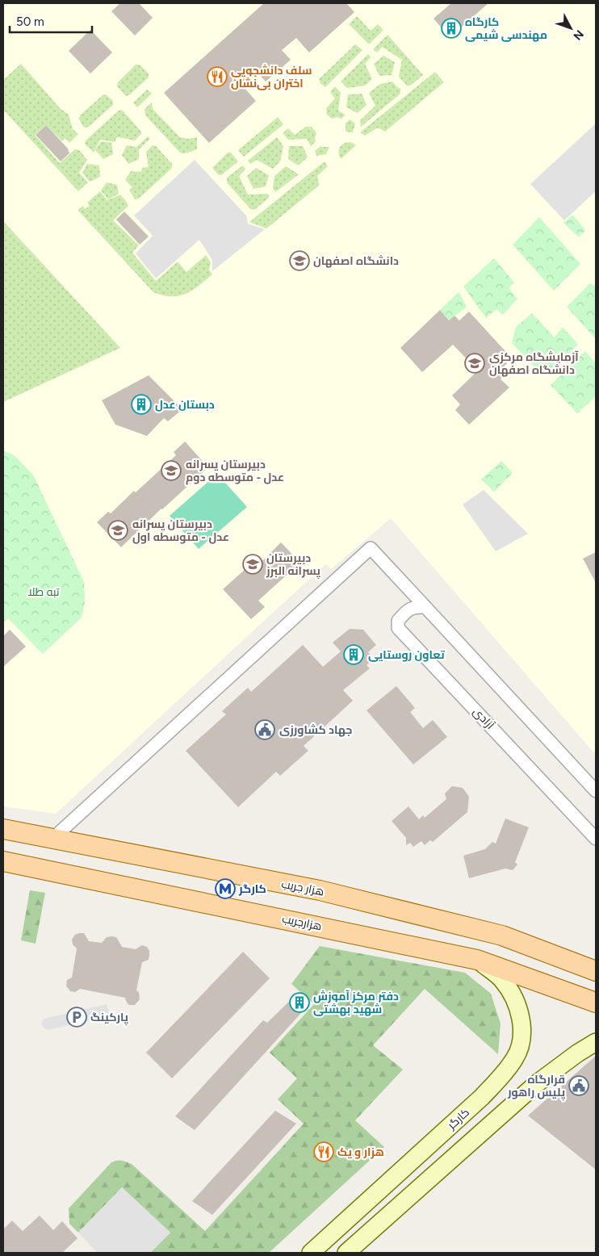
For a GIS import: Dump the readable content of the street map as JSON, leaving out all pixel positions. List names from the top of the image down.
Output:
{
  "streets": {
    "main road": ["هزار جریب", "هزارجریب", "کارگر"],
    "street": ["آزادی"]
  },
  "crossings": [
    ["هزارجریب", "کارگر"]
  ],
  "parks": ["تبه طلا"],
  "places": {
    "building": [
      "کارگاه مهندسی شیمی",
      "دبستان عدل",
      "تعاون روستایی",
      "دفتر مرکز آموزش شهید بهشتی"
    ],
    "restaurant": ["سلف دانشجویی اختران بی‌نشان", "هزار و یک"],
    "school or university": [
      "دانشگاه اصفهان",
      "آزمایشگاه مرکزی دانشگاه اصفهان",
      "دبیرستان پسرانه عدل - متوسطه دوم",
      "دبیرستان پسرانه عدل - متوسطه اول",
      "دبیرستان پسرانه البرز"
    ],
    "public building": ["جهاد کشاورزی", "قرارگاه پلیس راهور"],
    "metro station": ["کارگر"],
    "parking": ["پارکینگ"]
  },
  "scale_bar": "50 m",
  "north": "bottom right"
}
